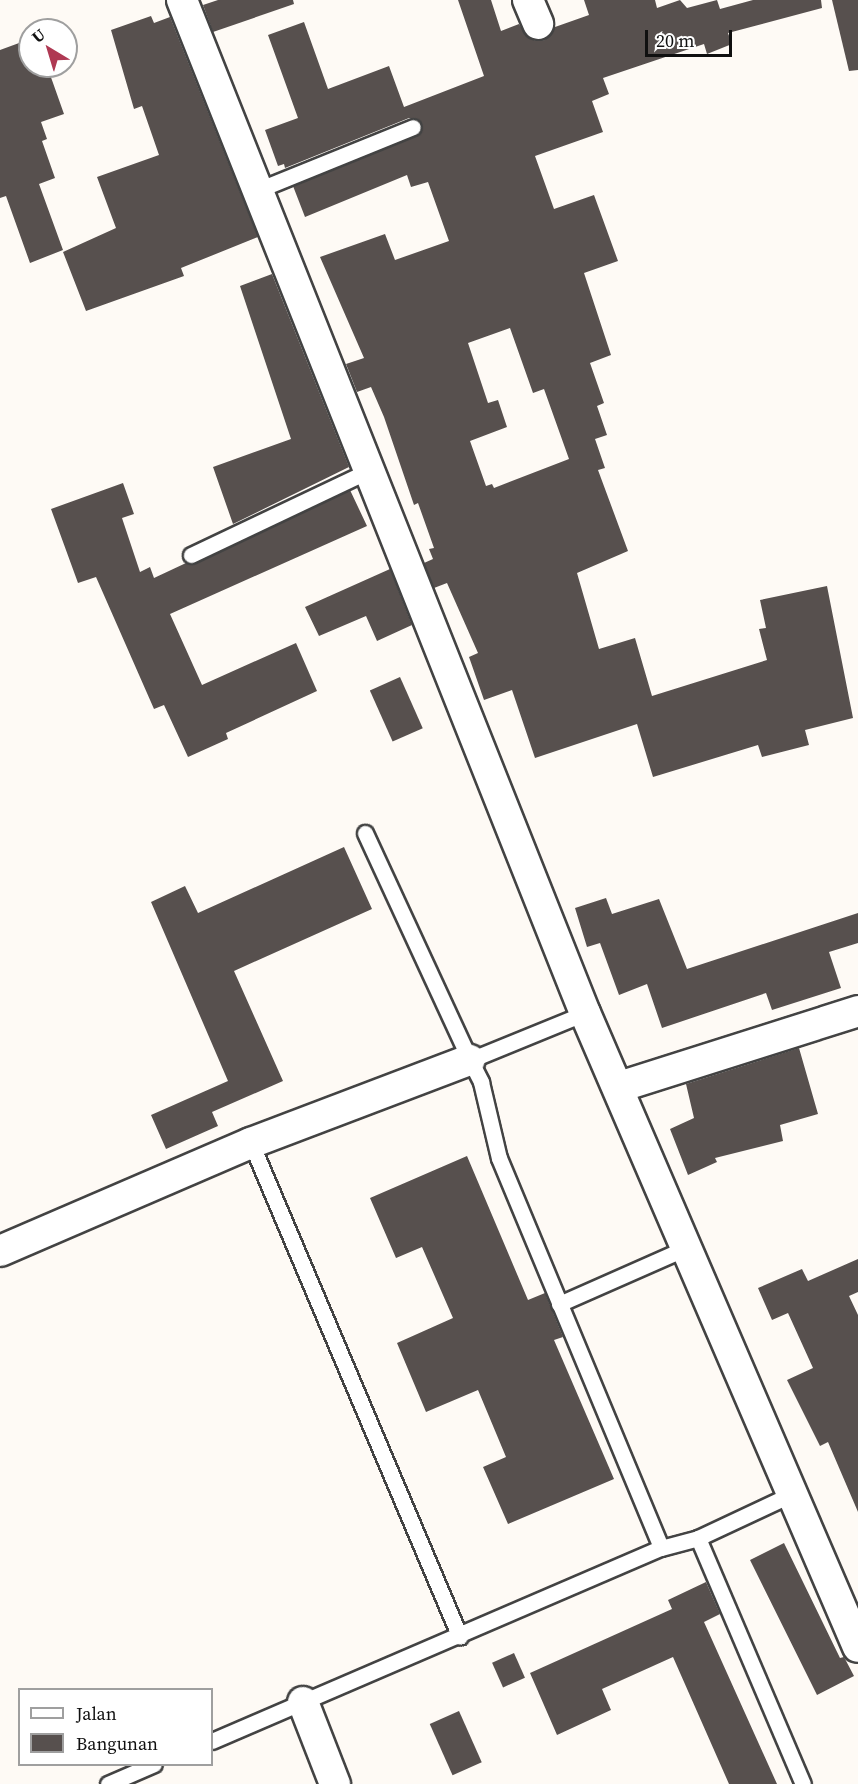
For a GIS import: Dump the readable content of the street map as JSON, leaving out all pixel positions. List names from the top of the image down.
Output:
{
  "legend": ["Jalan", "Bangunan"],
  "scale_bar": "20 m",
  "north": "top left"
}
